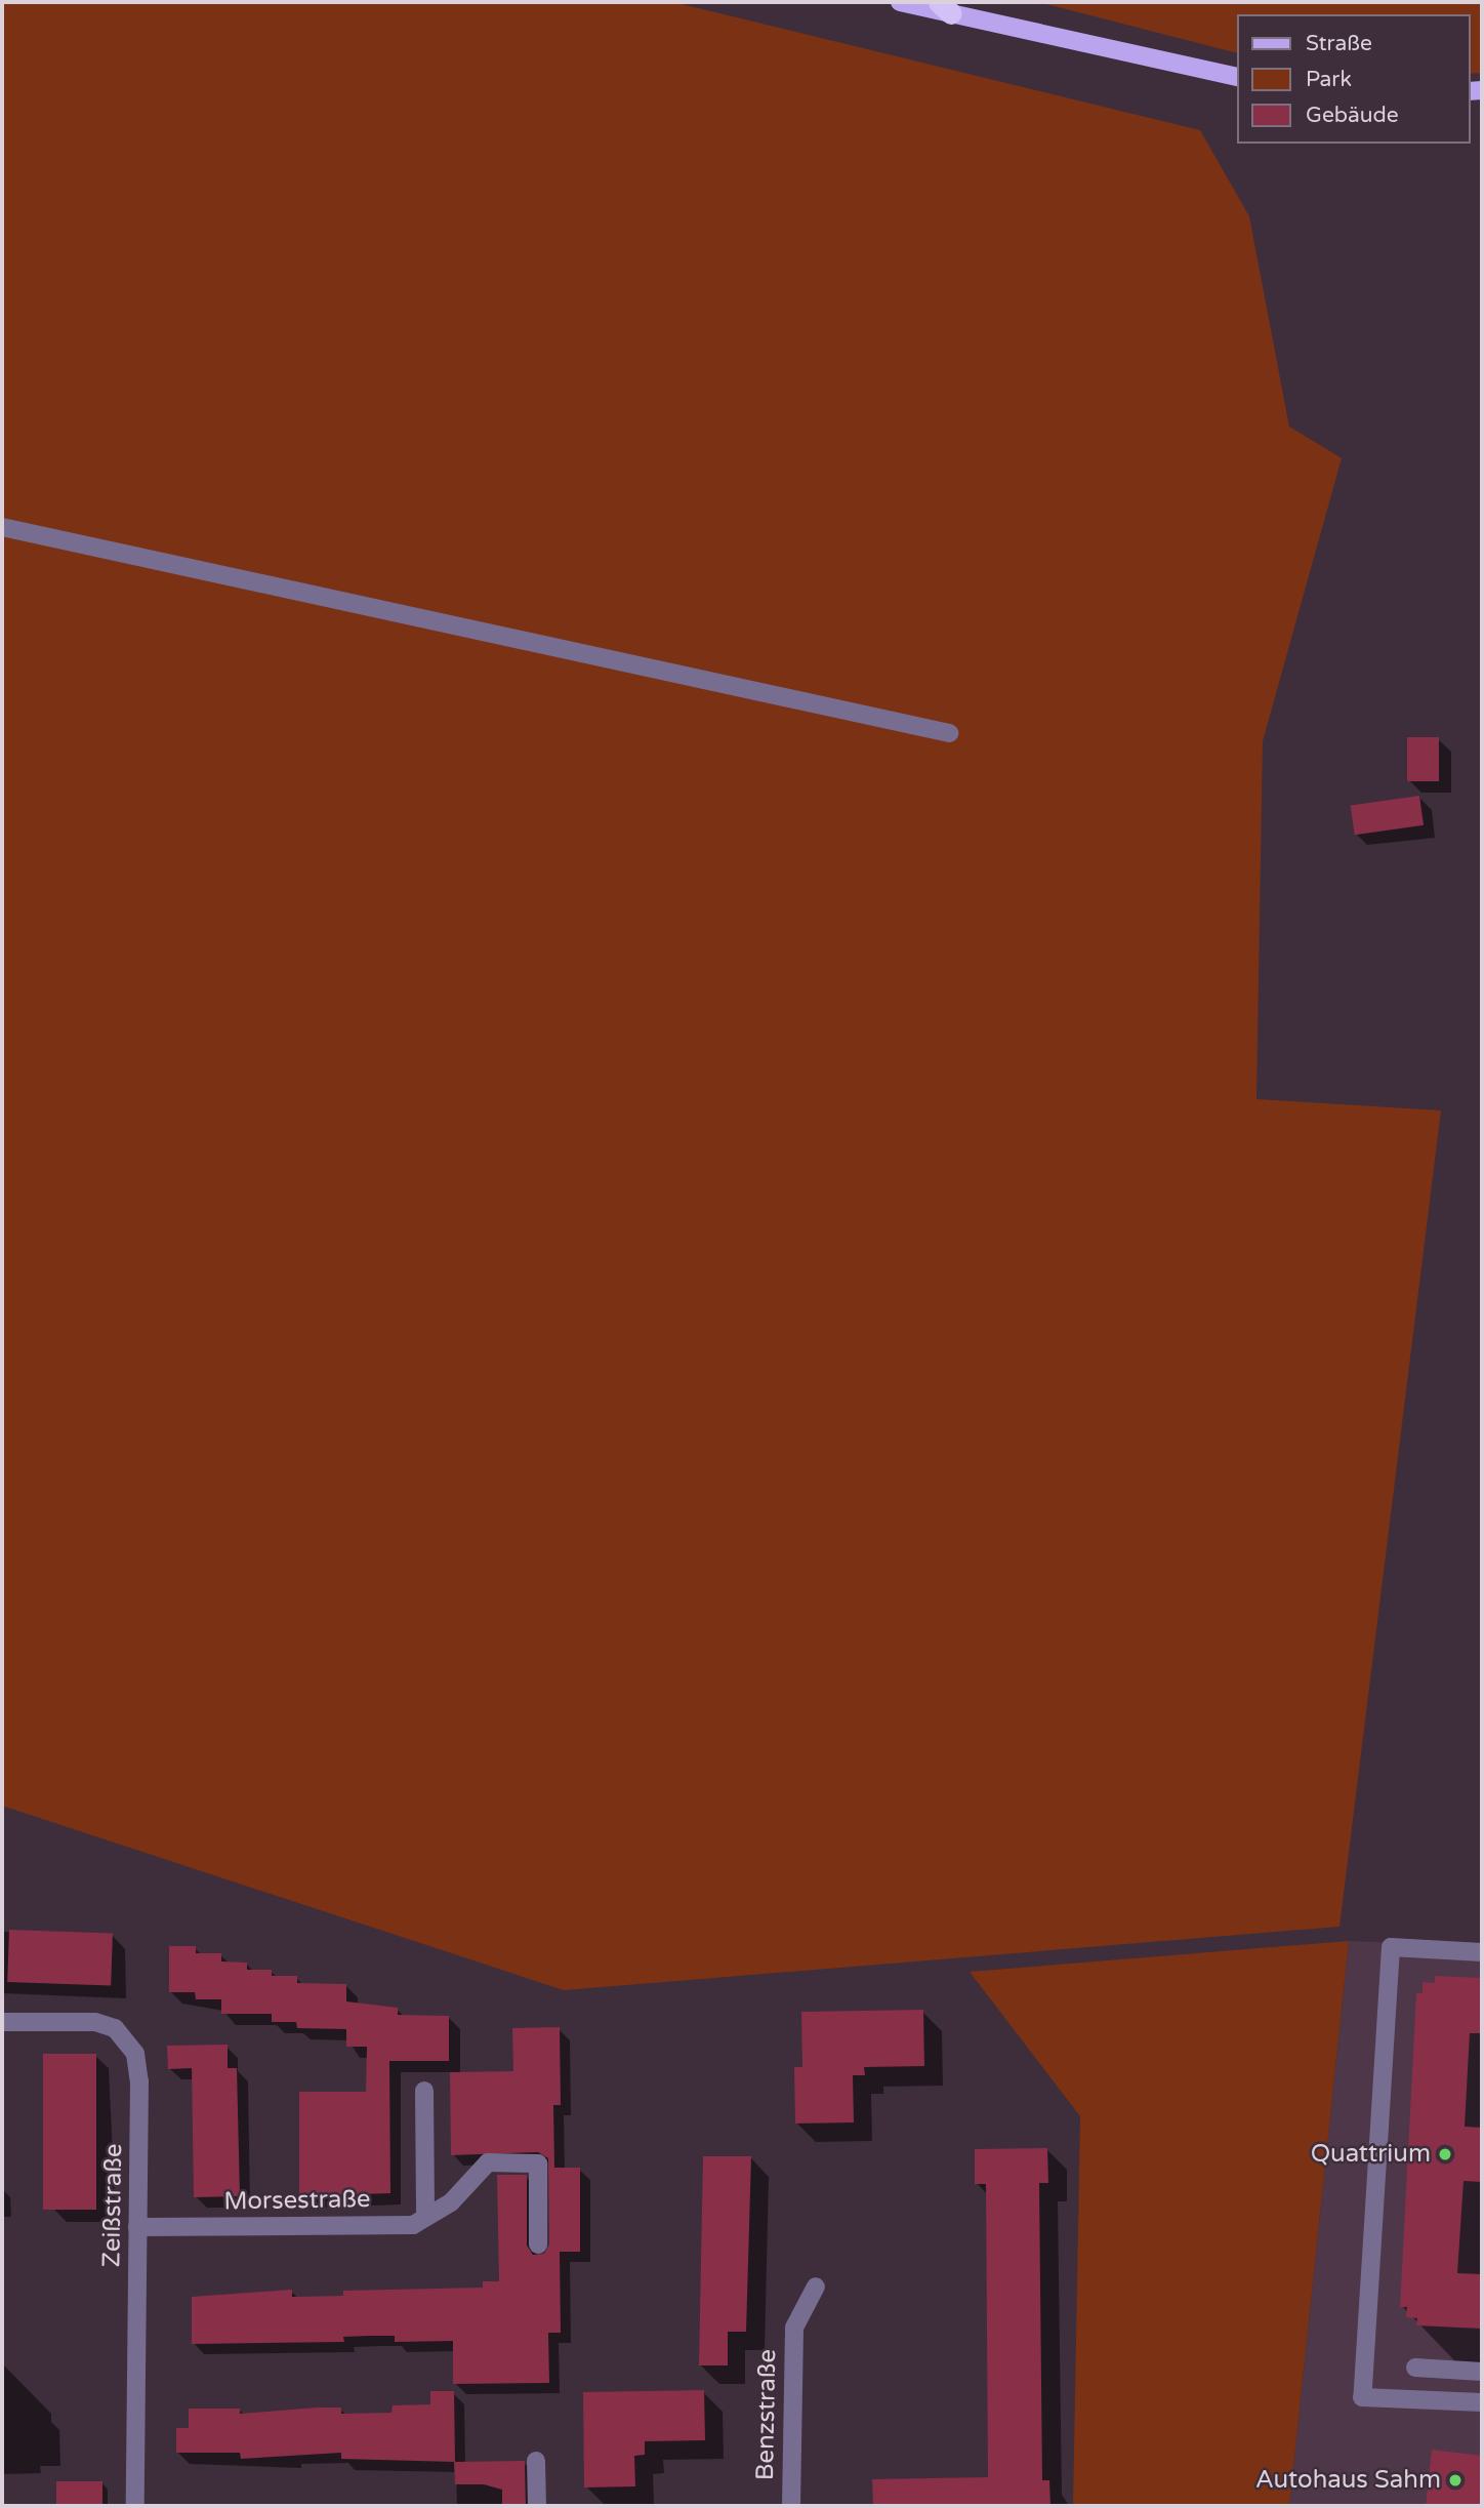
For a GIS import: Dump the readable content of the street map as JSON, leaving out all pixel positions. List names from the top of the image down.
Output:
{
  "streets": {
    "street": ["Morsestraße", "Zeißstraße", "Benzstraße"]
  },
  "crossings": [
    ["Morsestraße", "Zeißstraße"]
  ],
  "places": ["Quattrium", "Autohaus Sahm"],
  "legend": ["Straße", "Park", "Gebäude"]
}
